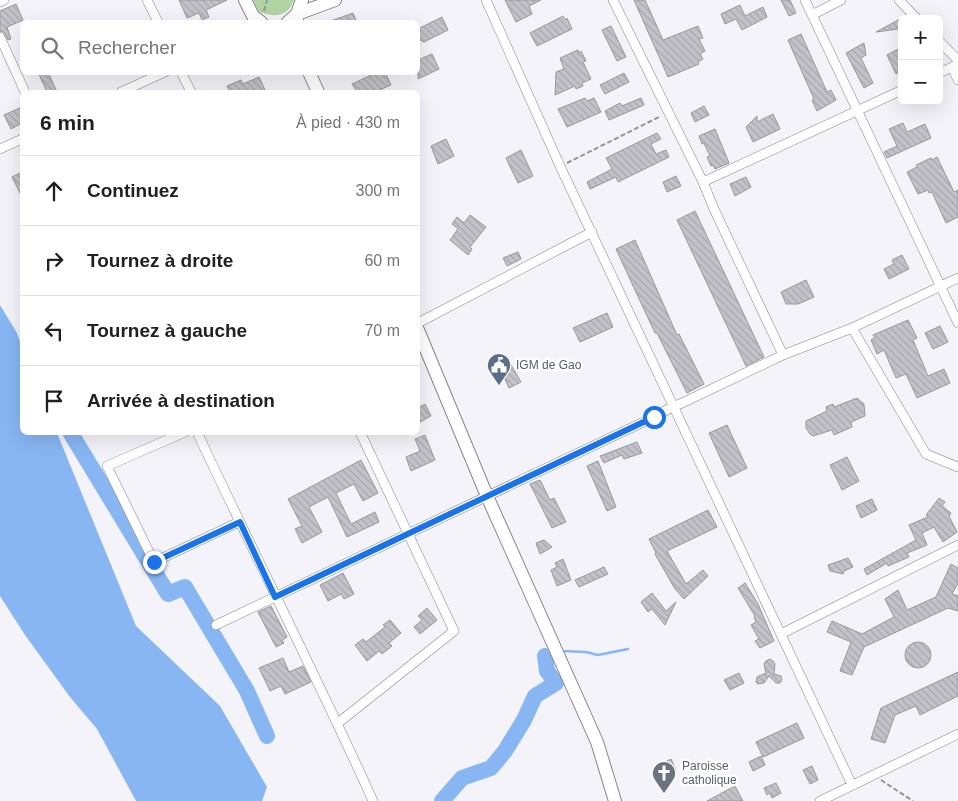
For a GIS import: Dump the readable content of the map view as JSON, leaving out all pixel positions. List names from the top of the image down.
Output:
{
  "places": {
    "public building": ["IGM de Gao"],
    "church": ["Paroisse catholique"]
  },
  "page": {
    "map_buttons": ["+", "−"],
    "search": "Rechercher",
    "heading": ["6 min", "À pied · 430 m"],
    "list": [
      ["Continuez", "300 m"],
      ["Tournez à droite", "60 m"],
      ["Tournez à gauche", "70 m"],
      "Arrivée à destination"
    ]
  }
}
